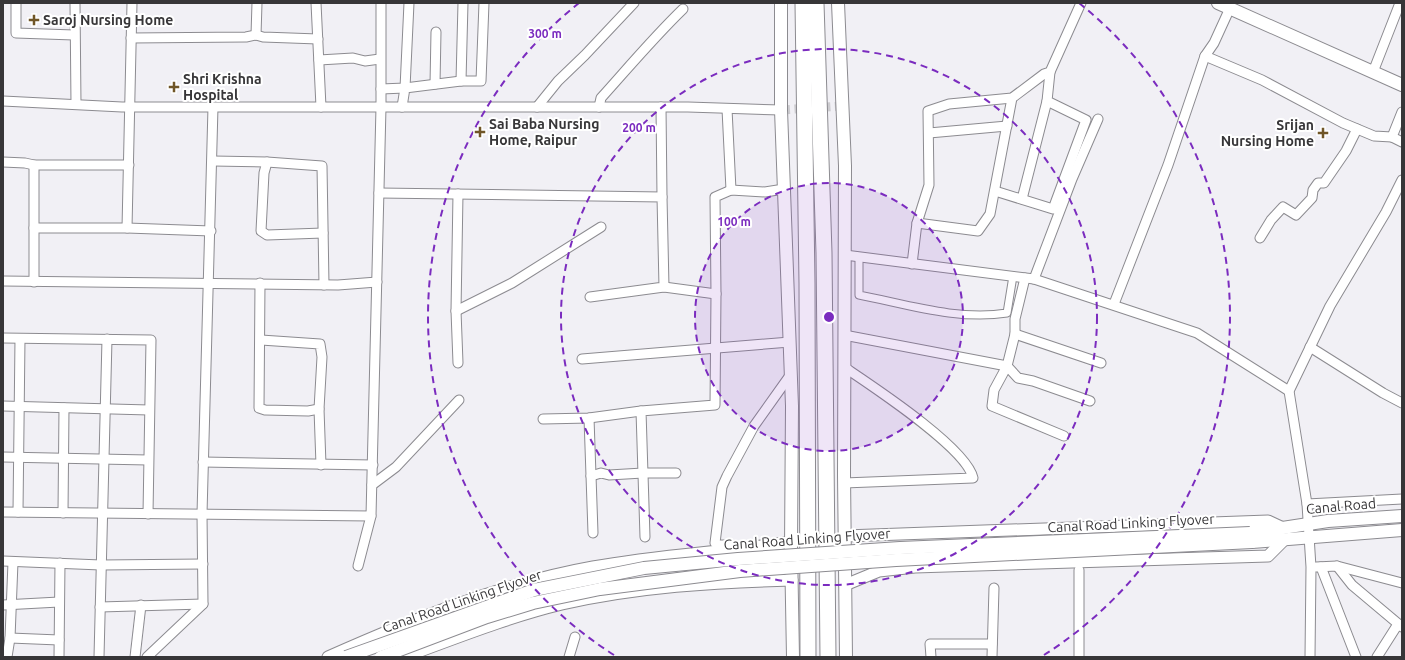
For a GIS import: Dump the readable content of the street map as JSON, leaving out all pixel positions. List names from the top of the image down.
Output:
{
  "streets": {
    "main road": ["Canal Road", "Canal Road Linking Flyover"]
  },
  "crossings": [
    ["Canal Road", "Canal Road Linking Flyover"]
  ],
  "places": {
    "health": [
      "Saroj Nursing Home",
      "Shri Krishna Hospital",
      "Sai Baba Nursing Home, Raipur",
      "Srijan Nursing Home"
    ]
  },
  "rings": ["300 m", "200 m", "100 m"]
}
